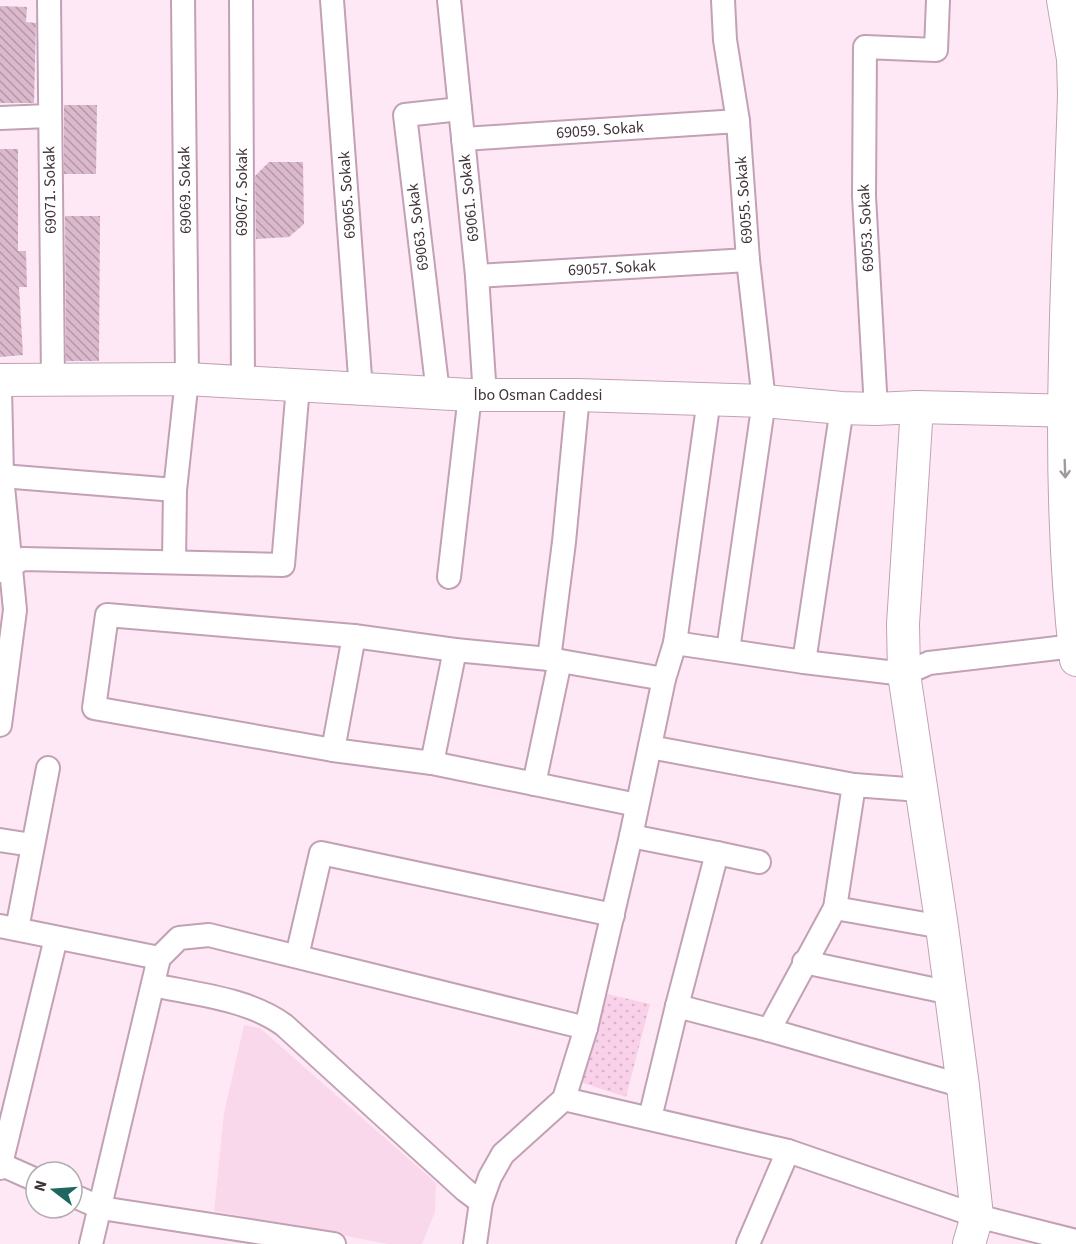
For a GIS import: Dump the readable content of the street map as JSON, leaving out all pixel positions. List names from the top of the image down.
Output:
{
  "streets": {
    "main road": ["İbo Osman Caddesi"],
    "street": [
      "69059. Sokak",
      "69071. Sokak",
      "69069. Sokak",
      "69067. Sokak",
      "69065. Sokak",
      "69061. Sokak",
      "69055. Sokak",
      "69063. Sokak",
      "69053. Sokak",
      "69057. Sokak"
    ]
  },
  "crossings": [
    ["69059. Sokak", "69061. Sokak"],
    ["69059. Sokak", "69055. Sokak"],
    ["69071. Sokak", "İbo Osman Caddesi"],
    ["69069. Sokak", "İbo Osman Caddesi"],
    ["69067. Sokak", "İbo Osman Caddesi"],
    ["69065. Sokak", "İbo Osman Caddesi"],
    ["69061. Sokak", "69063. Sokak"],
    ["69061. Sokak", "69057. Sokak"],
    ["69061. Sokak", "İbo Osman Caddesi"],
    ["69055. Sokak", "69057. Sokak"],
    ["69055. Sokak", "İbo Osman Caddesi"],
    ["69063. Sokak", "İbo Osman Caddesi"],
    ["69053. Sokak", "İbo Osman Caddesi"]
  ],
  "north": "left"
}
